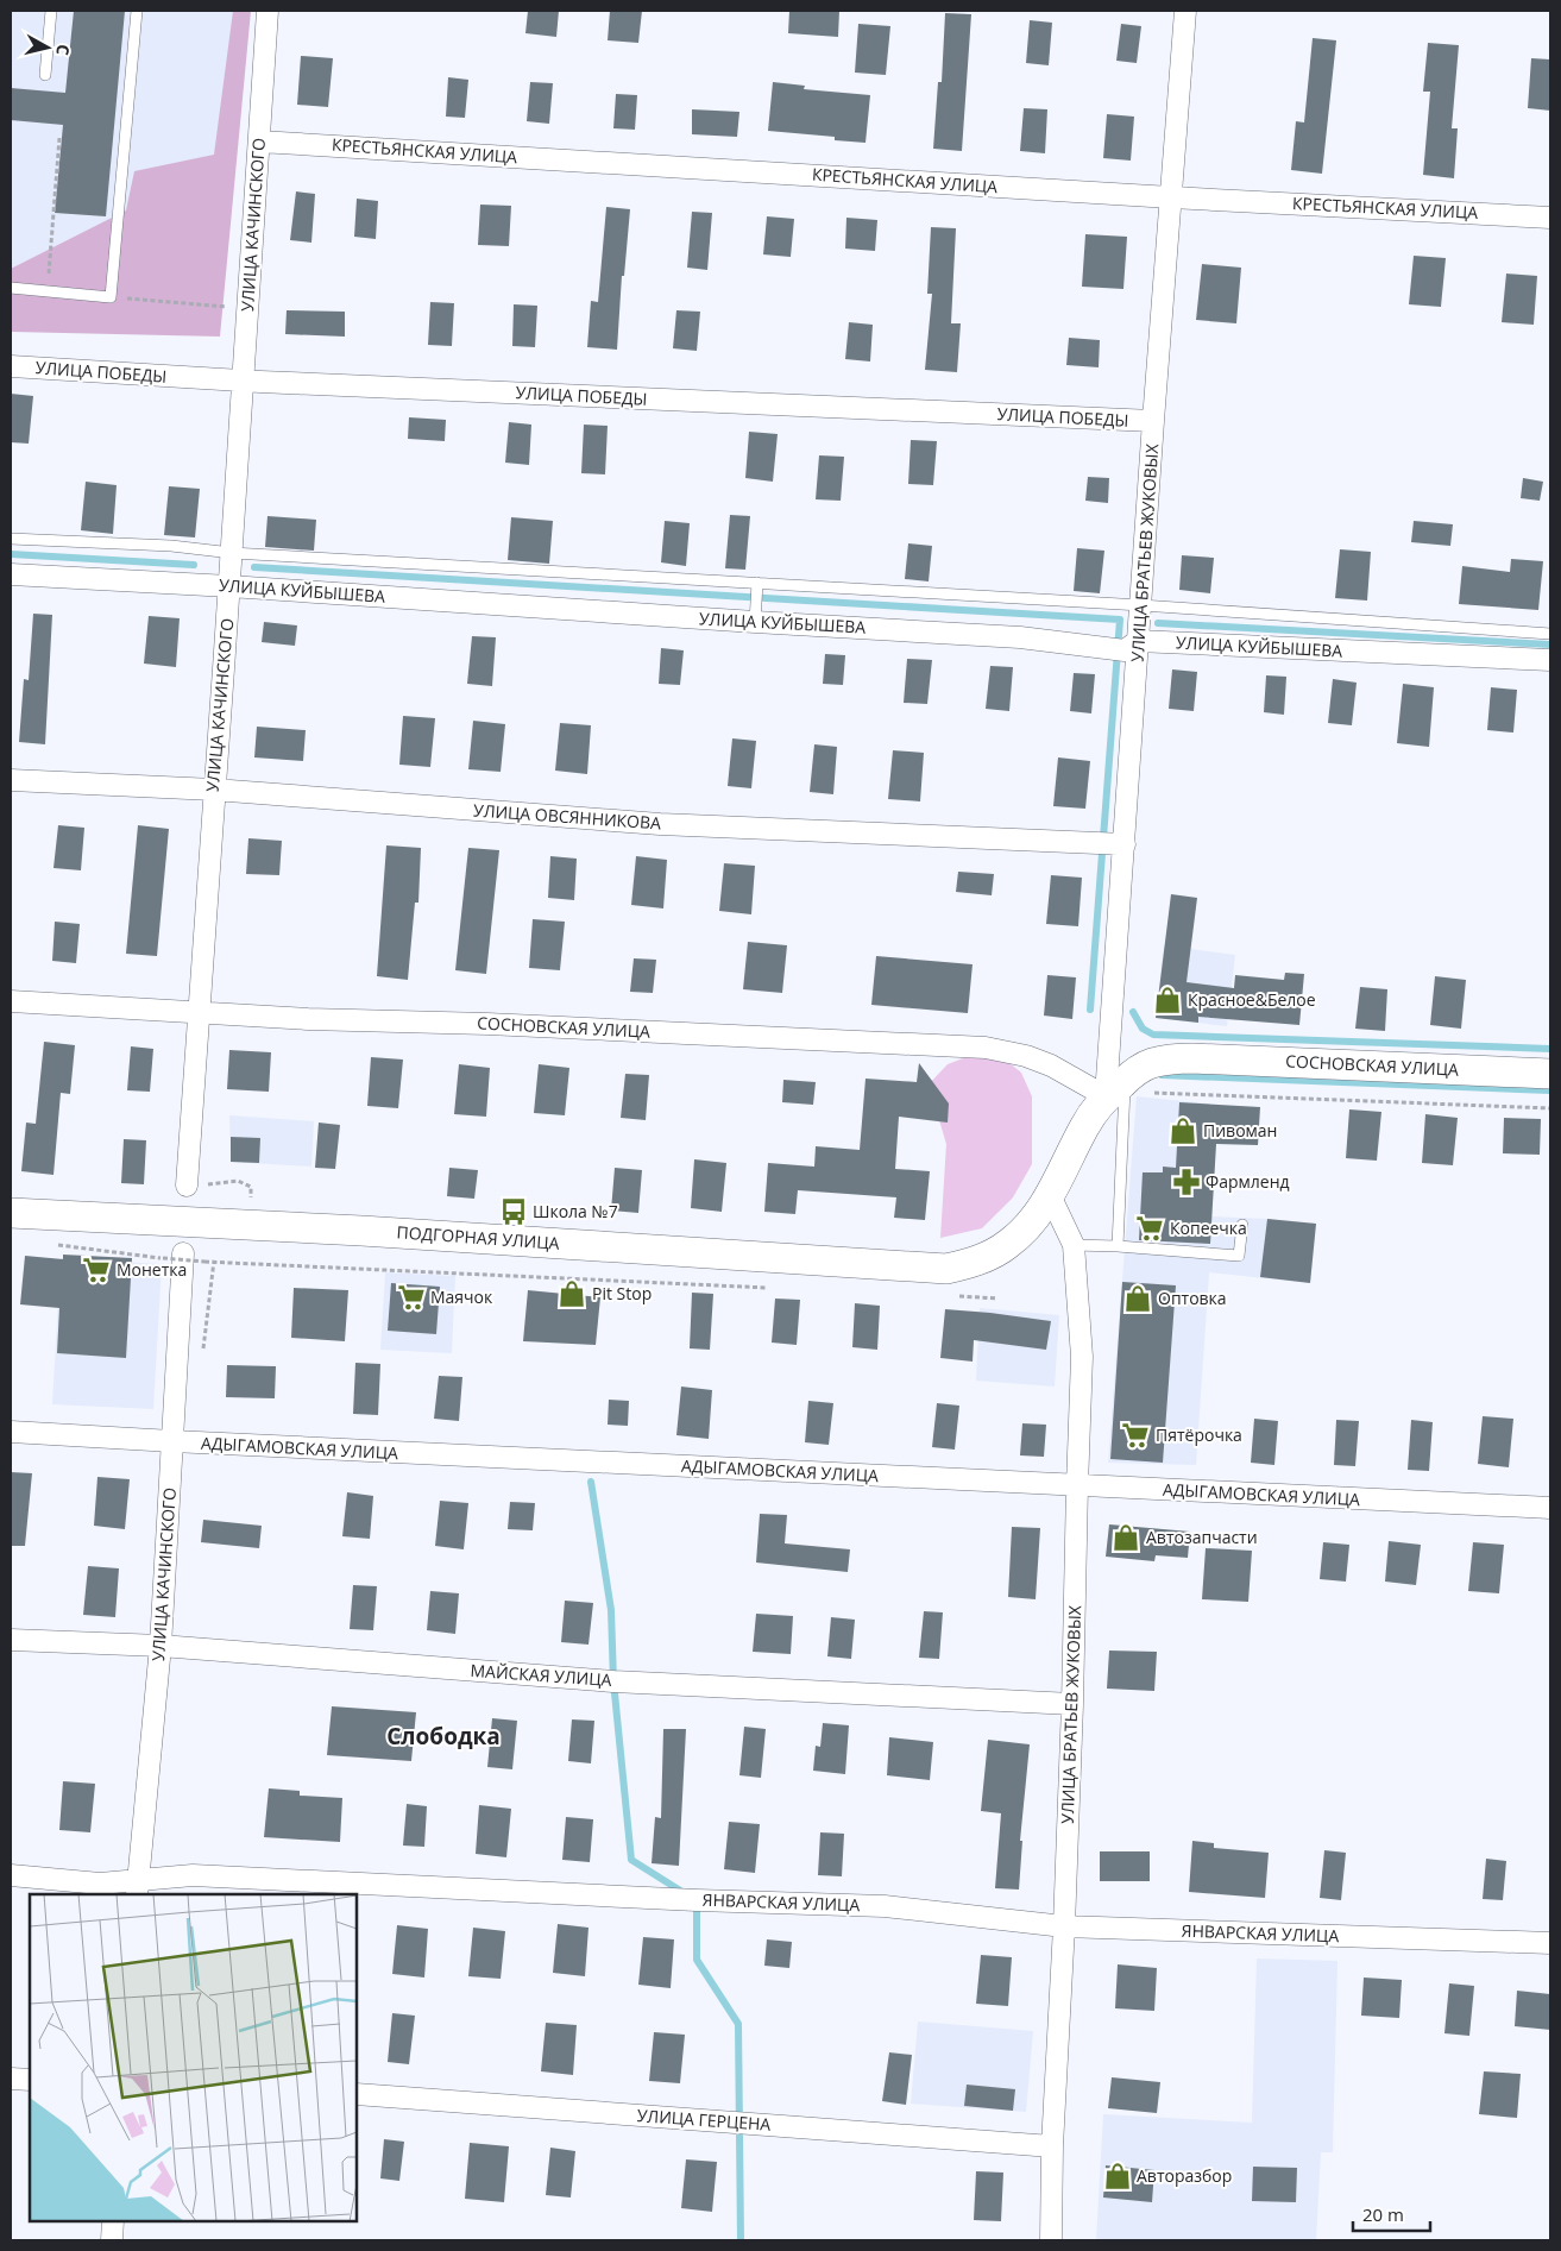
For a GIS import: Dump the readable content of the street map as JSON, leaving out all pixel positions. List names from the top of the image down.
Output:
{
  "streets": {
    "street": [
      "КРЕСТЬЯНСКАЯ УЛИЦА",
      "УЛИЦА КАЧИНСКОГО",
      "УЛИЦА ПОБЕДЫ",
      "УЛИЦА БРАТЬЕВ ЖУКОВЫХ",
      "УЛИЦА КУЙБЫШЕВА",
      "УЛИЦА ОВСЯННИКОВА",
      "СОСНОВСКАЯ УЛИЦА",
      "ПОДГОРНАЯ УЛИЦА",
      "АДЫГАМОВСКАЯ УЛИЦА",
      "МАЙСКАЯ УЛИЦА",
      "ЯНВАРСКАЯ УЛИЦА",
      "УЛИЦА ГЕРЦЕНА"
    ]
  },
  "crossings": [
    ["КРЕСТЬЯНСКАЯ УЛИЦА", "УЛИЦА КАЧИНСКОГО"],
    ["КРЕСТЬЯНСКАЯ УЛИЦА", "УЛИЦА БРАТЬЕВ ЖУКОВЫХ"],
    ["УЛИЦА КАЧИНСКОГО", "УЛИЦА ПОБЕДЫ"],
    ["УЛИЦА КАЧИНСКОГО", "УЛИЦА КУЙБЫШЕВА"],
    ["УЛИЦА КАЧИНСКОГО", "УЛИЦА ОВСЯННИКОВА"],
    ["УЛИЦА КАЧИНСКОГО", "СОСНОВСКАЯ УЛИЦА"],
    ["УЛИЦА КАЧИНСКОГО", "АДЫГАМОВСКАЯ УЛИЦА"],
    ["УЛИЦА КАЧИНСКОГО", "МАЙСКАЯ УЛИЦА"],
    ["УЛИЦА КАЧИНСКОГО", "ЯНВАРСКАЯ УЛИЦА"],
    ["УЛИЦА ПОБЕДЫ", "УЛИЦА БРАТЬЕВ ЖУКОВЫХ"],
    ["УЛИЦА БРАТЬЕВ ЖУКОВЫХ", "УЛИЦА КУЙБЫШЕВА"],
    ["УЛИЦА БРАТЬЕВ ЖУКОВЫХ", "УЛИЦА ОВСЯННИКОВА"],
    ["УЛИЦА БРАТЬЕВ ЖУКОВЫХ", "СОСНОВСКАЯ УЛИЦА"],
    ["УЛИЦА БРАТЬЕВ ЖУКОВЫХ", "ПОДГОРНАЯ УЛИЦА"],
    ["УЛИЦА БРАТЬЕВ ЖУКОВЫХ", "АДЫГАМОВСКАЯ УЛИЦА"],
    ["УЛИЦА БРАТЬЕВ ЖУКОВЫХ", "МАЙСКАЯ УЛИЦА"],
    ["УЛИЦА БРАТЬЕВ ЖУКОВЫХ", "ЯНВАРСКАЯ УЛИЦА"],
    ["УЛИЦА БРАТЬЕВ ЖУКОВЫХ", "УЛИЦА ГЕРЦЕНА"],
    ["СОСНОВСКАЯ УЛИЦА", "ПОДГОРНАЯ УЛИЦА"]
  ],
  "districts": ["Слободка"],
  "places": {
    "shop": [
      "Красное&Белое",
      "Пивоман",
      "Pit Stop",
      "Оптовка",
      "Автозапчасти",
      "Авторазбор"
    ],
    "pharmacy": ["Фармленд"],
    "bus stop": ["Школа №7"],
    "supermarket": [
      "Копеечка",
      "Монетка",
      "Маячок",
      "Пятёрочка"
    ]
  },
  "scale_bar": "20 m",
  "north": "right"
}
